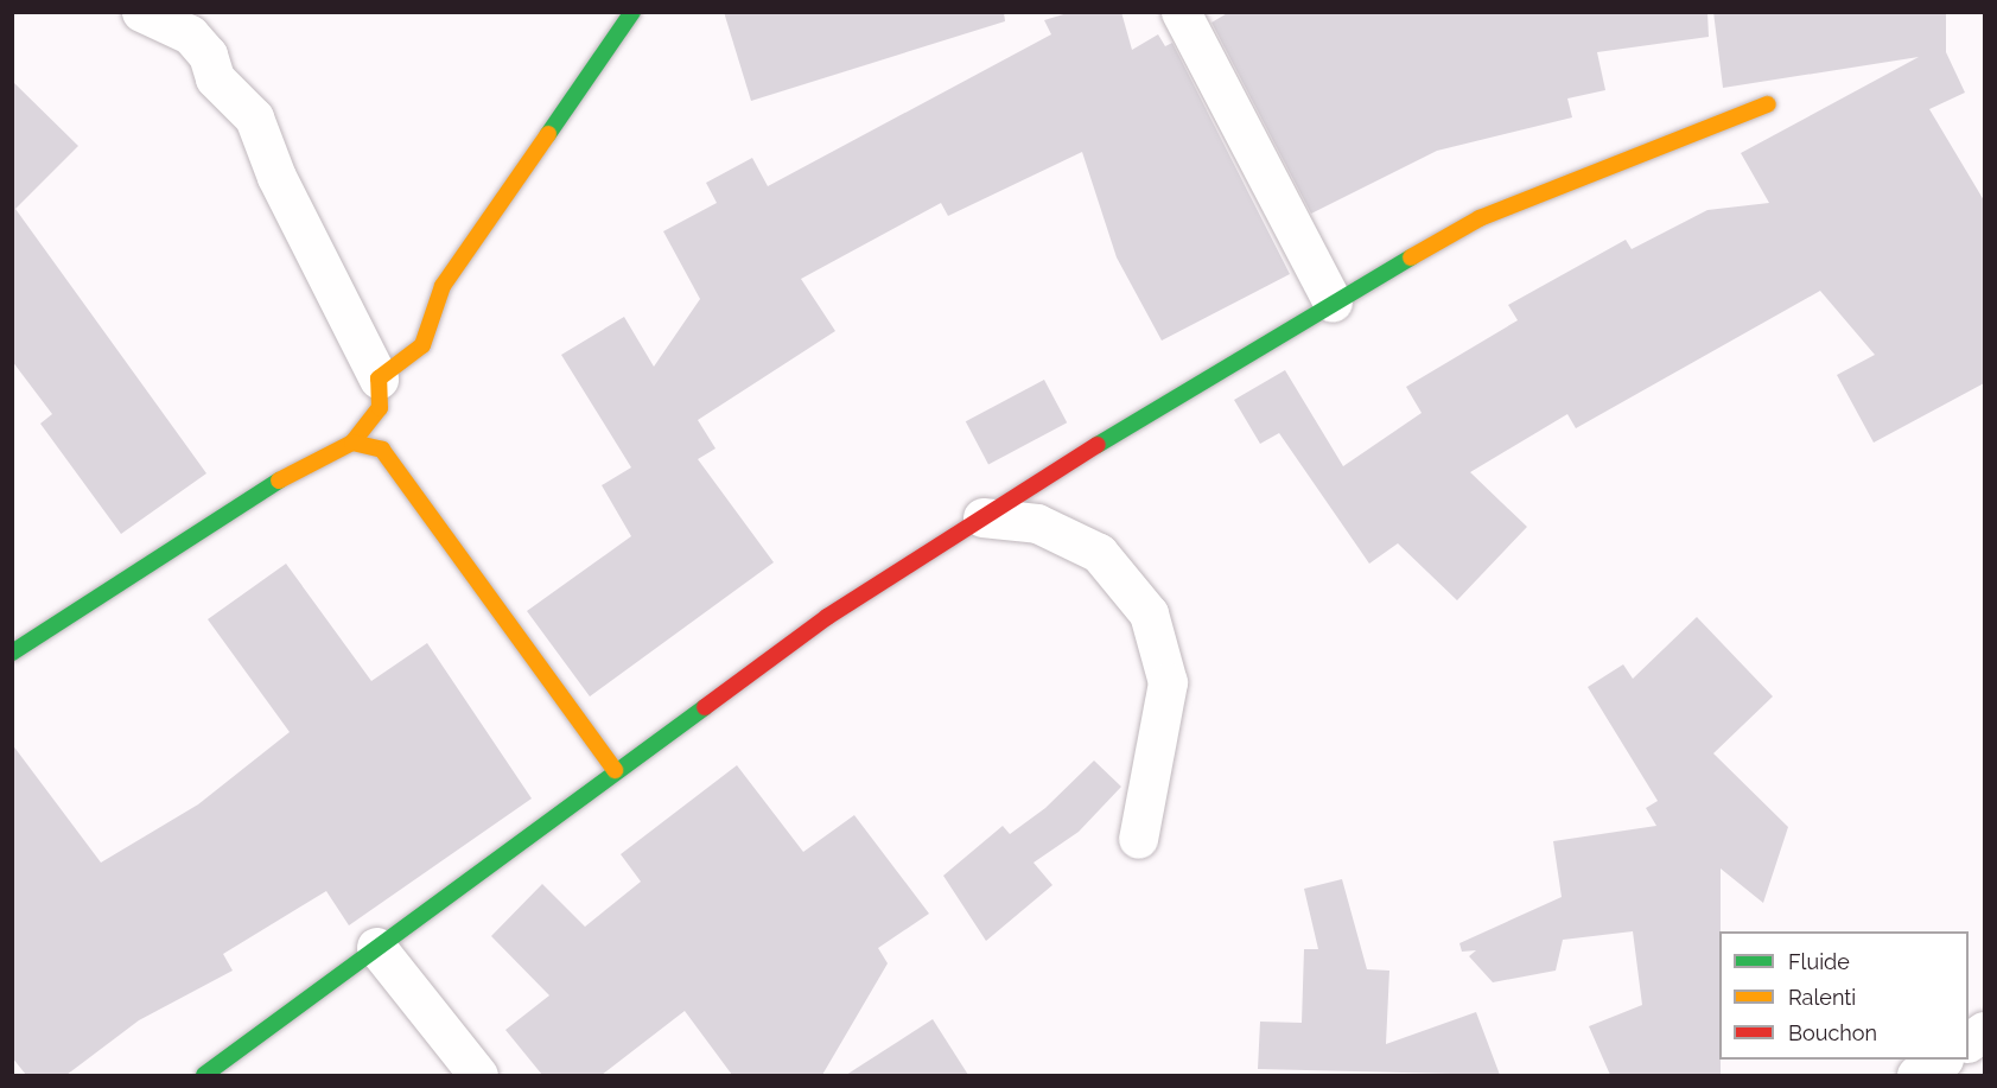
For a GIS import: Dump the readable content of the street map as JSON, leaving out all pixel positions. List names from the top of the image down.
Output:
{
  "legend": ["Fluide", "Ralenti", "Bouchon"]
}
